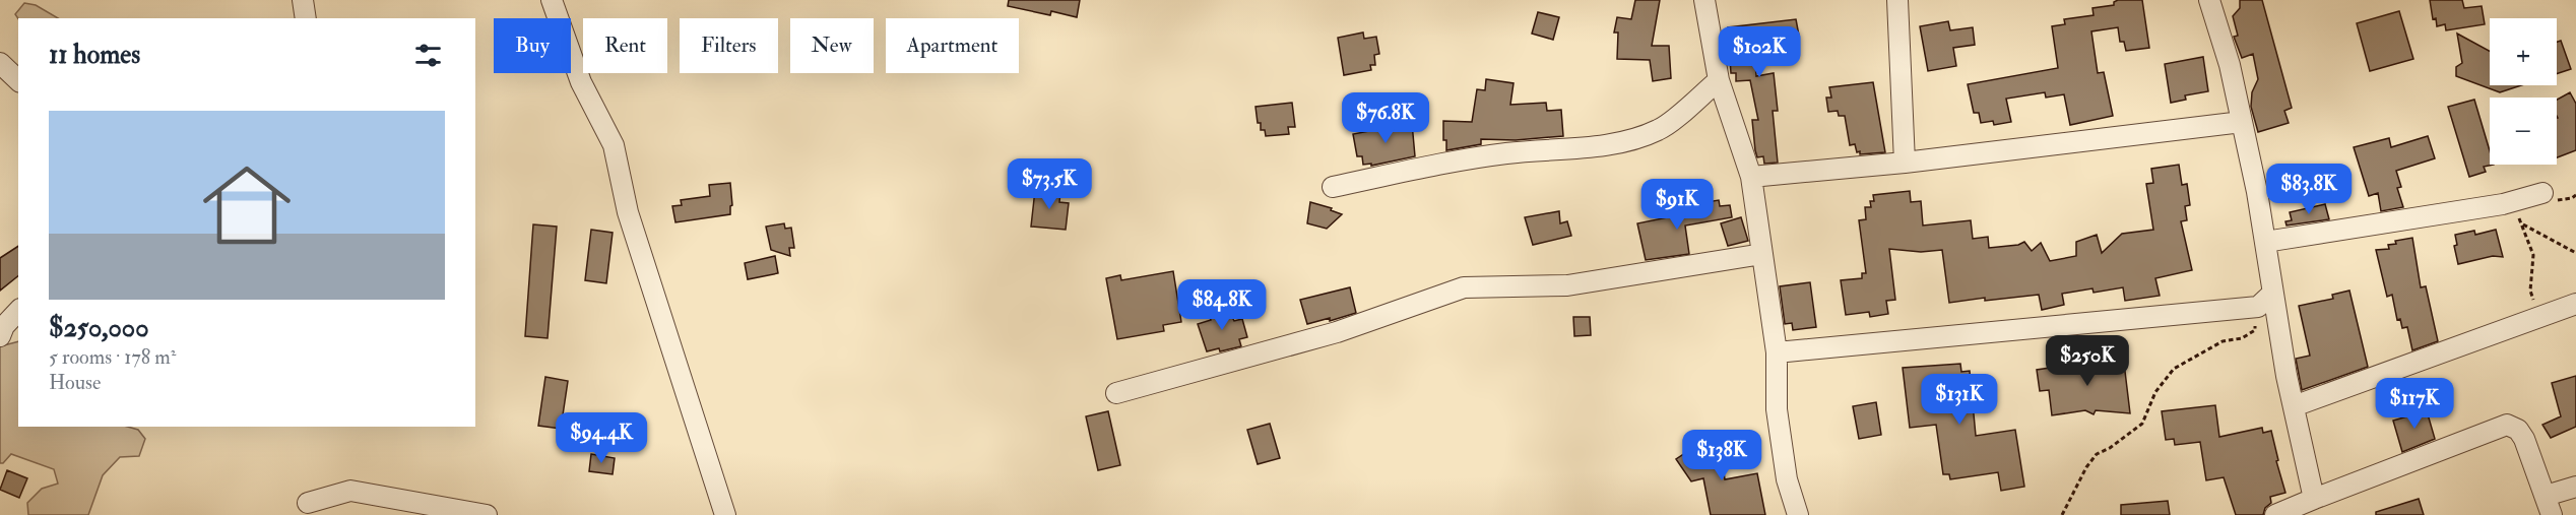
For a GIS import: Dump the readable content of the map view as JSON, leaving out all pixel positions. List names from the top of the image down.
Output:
{
  "page": {
    "map_buttons": ["+", "−"],
    "chip": [
      "Buy",
      "Rent",
      "Filters",
      "New",
      "Apartment"
    ],
    "heading": "11 homes",
    "price": [
      "$102K",
      "$76.8K",
      "$73.5K",
      "$83.8K",
      "$91K",
      "$84.8K",
      "$250K",
      "$131K",
      "$117K",
      "$94.4K",
      "$138K"
    ],
    "list": [
      {
        "name": "$250,000",
        "note": "5 rooms · 178 m² · House"
      }
    ]
  }
}
